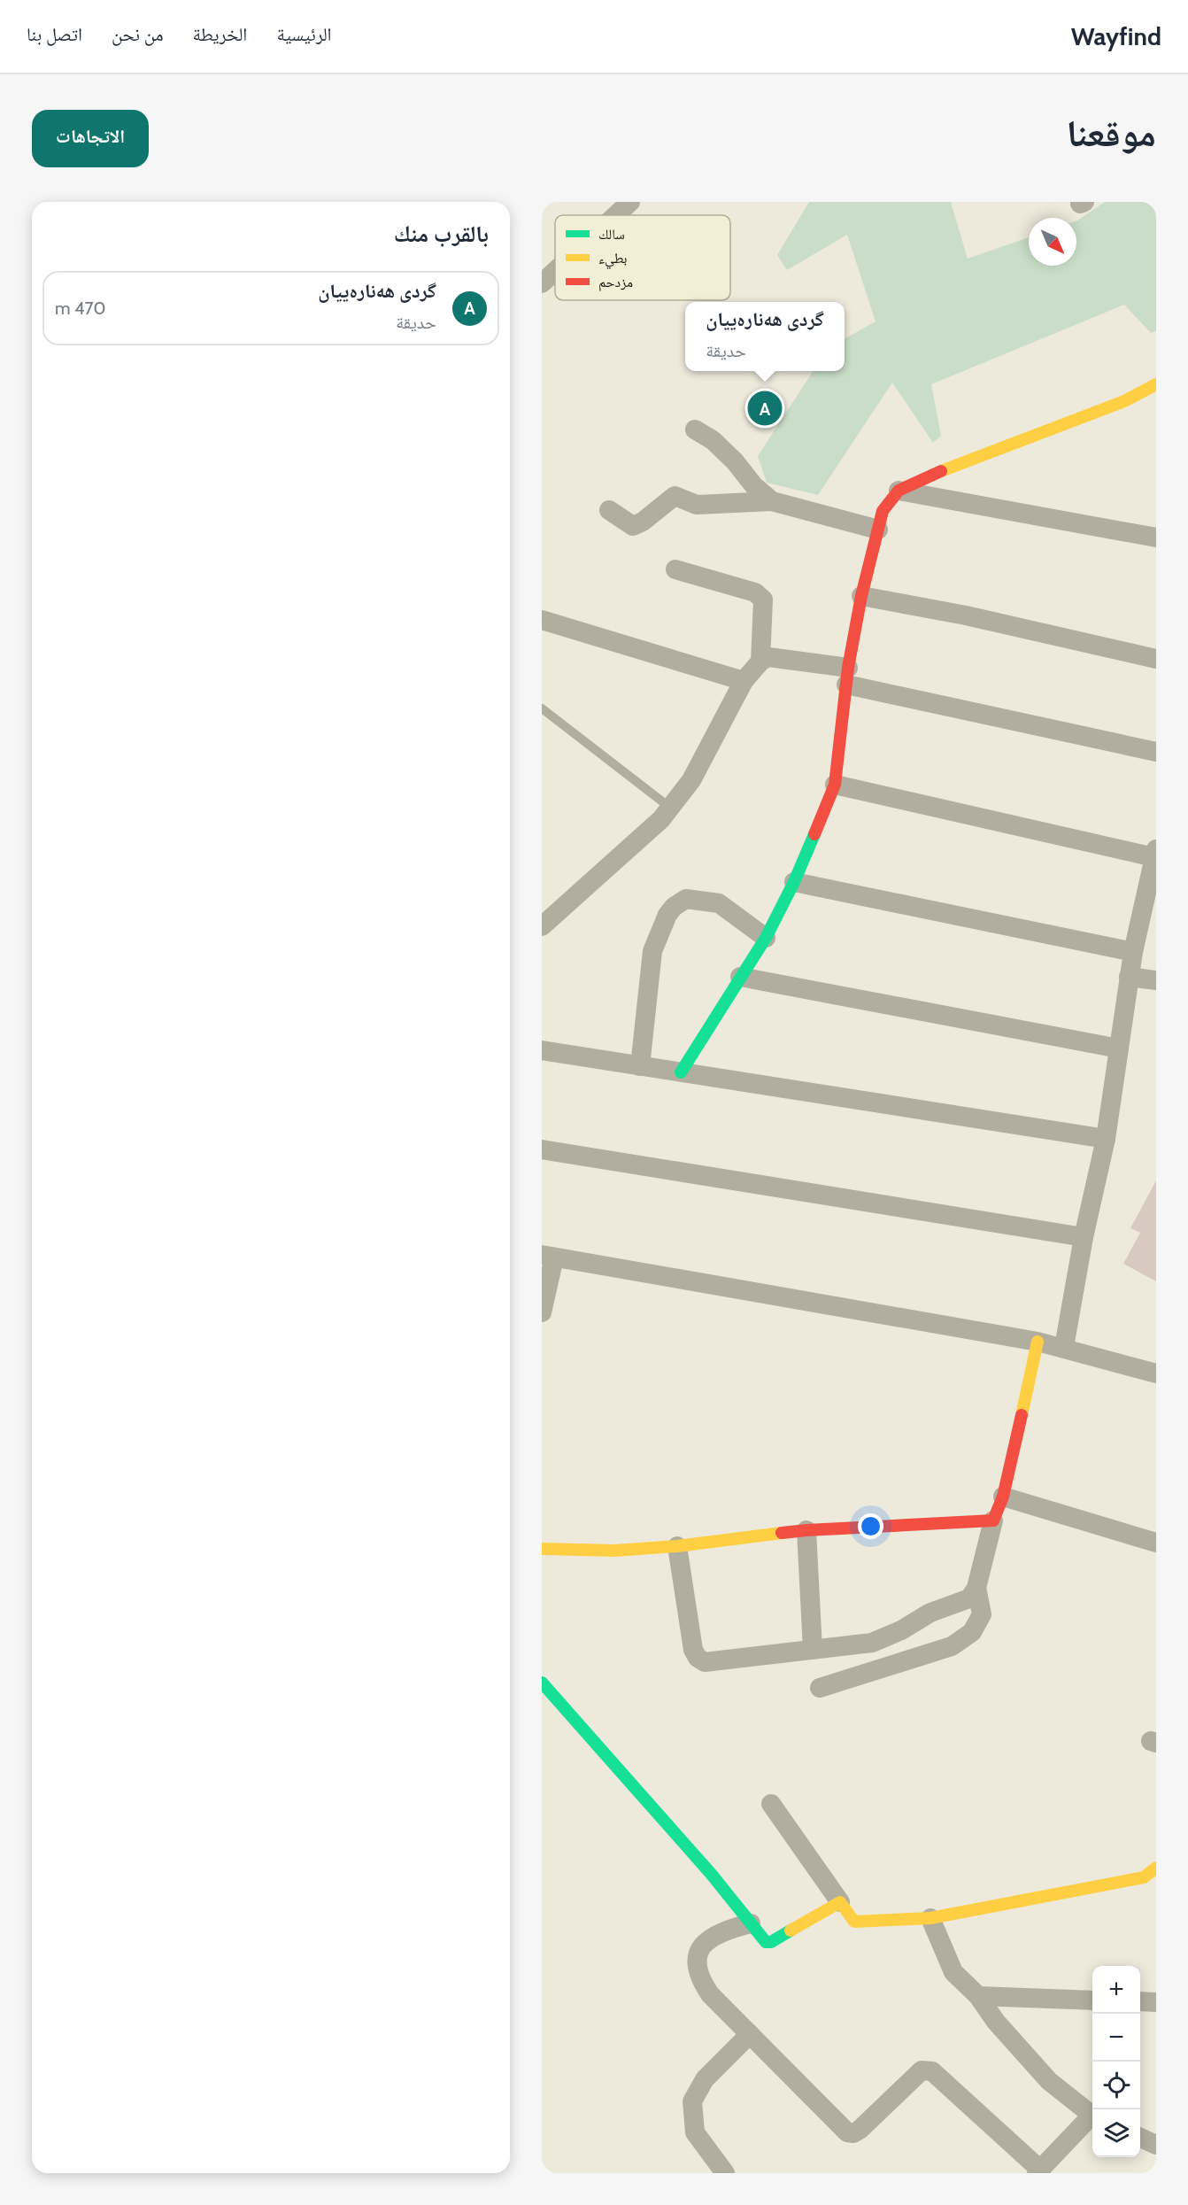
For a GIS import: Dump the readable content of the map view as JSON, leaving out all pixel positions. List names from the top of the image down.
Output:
{
  "legend": ["سالك", "بطيء", "مزدحم"],
  "north": "bottom right",
  "page": {
    "header": "Wayfind",
    "nav": [
      "الرئيسية",
      "الخريطة",
      "من نحن",
      "اتصل بنا"
    ],
    "title": "موقعنا",
    "buttons": "الاتجاهات",
    "heading": "بالقرب منك",
    "list": [
      {
        "mark": "A",
        "name": "گردی هەنارەییان",
        "note": "حديقة",
        "value": "470 m"
      }
    ],
    "popup": ["گردی هەنارەییان", "حديقة"],
    "pins": "A",
    "map_buttons": ["+", "−"]
  }
}
